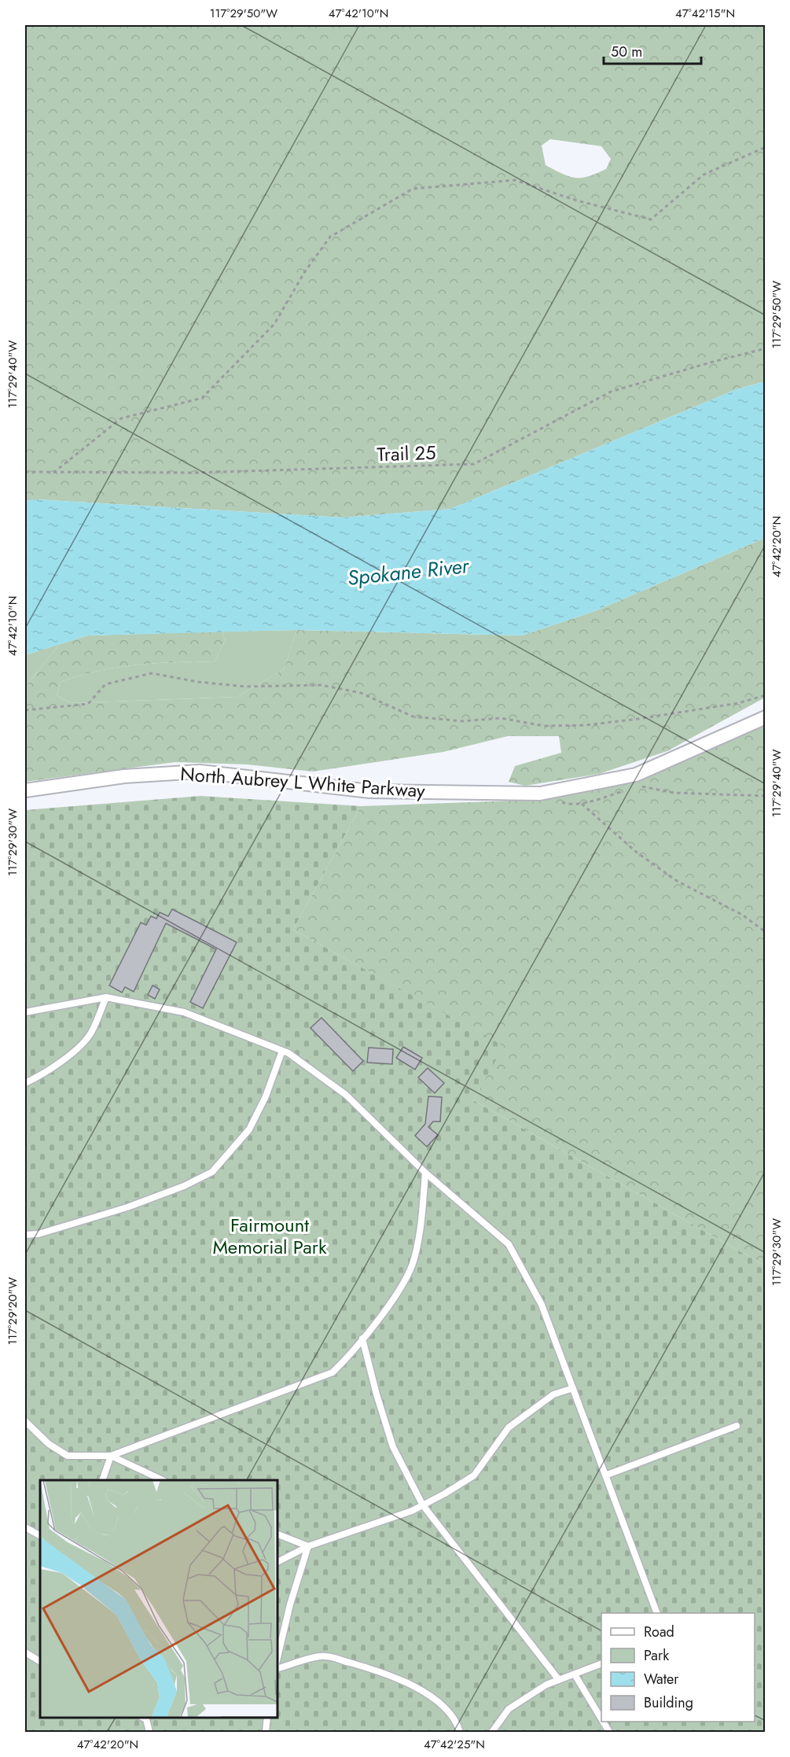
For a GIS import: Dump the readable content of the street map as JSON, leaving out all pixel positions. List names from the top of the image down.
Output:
{
  "streets": {
    "street": ["North Aubrey L White Parkway"],
    "path": ["Trail 25"]
  },
  "water": ["Spokane River"],
  "parks": ["Fairmount Memorial Park"],
  "legend": [
    "Road",
    "Park",
    "Water",
    "Building"
  ],
  "scale_bar": "50 m",
  "coordinates": [
    "117°29'50\"W",
    "47°42'10\"N",
    "47°42'15\"N",
    "117°29'40\"W",
    "47°42'20\"N",
    "117°29'30\"W",
    "117°29'20\"W",
    "47°42'25\"N"
  ]
}
